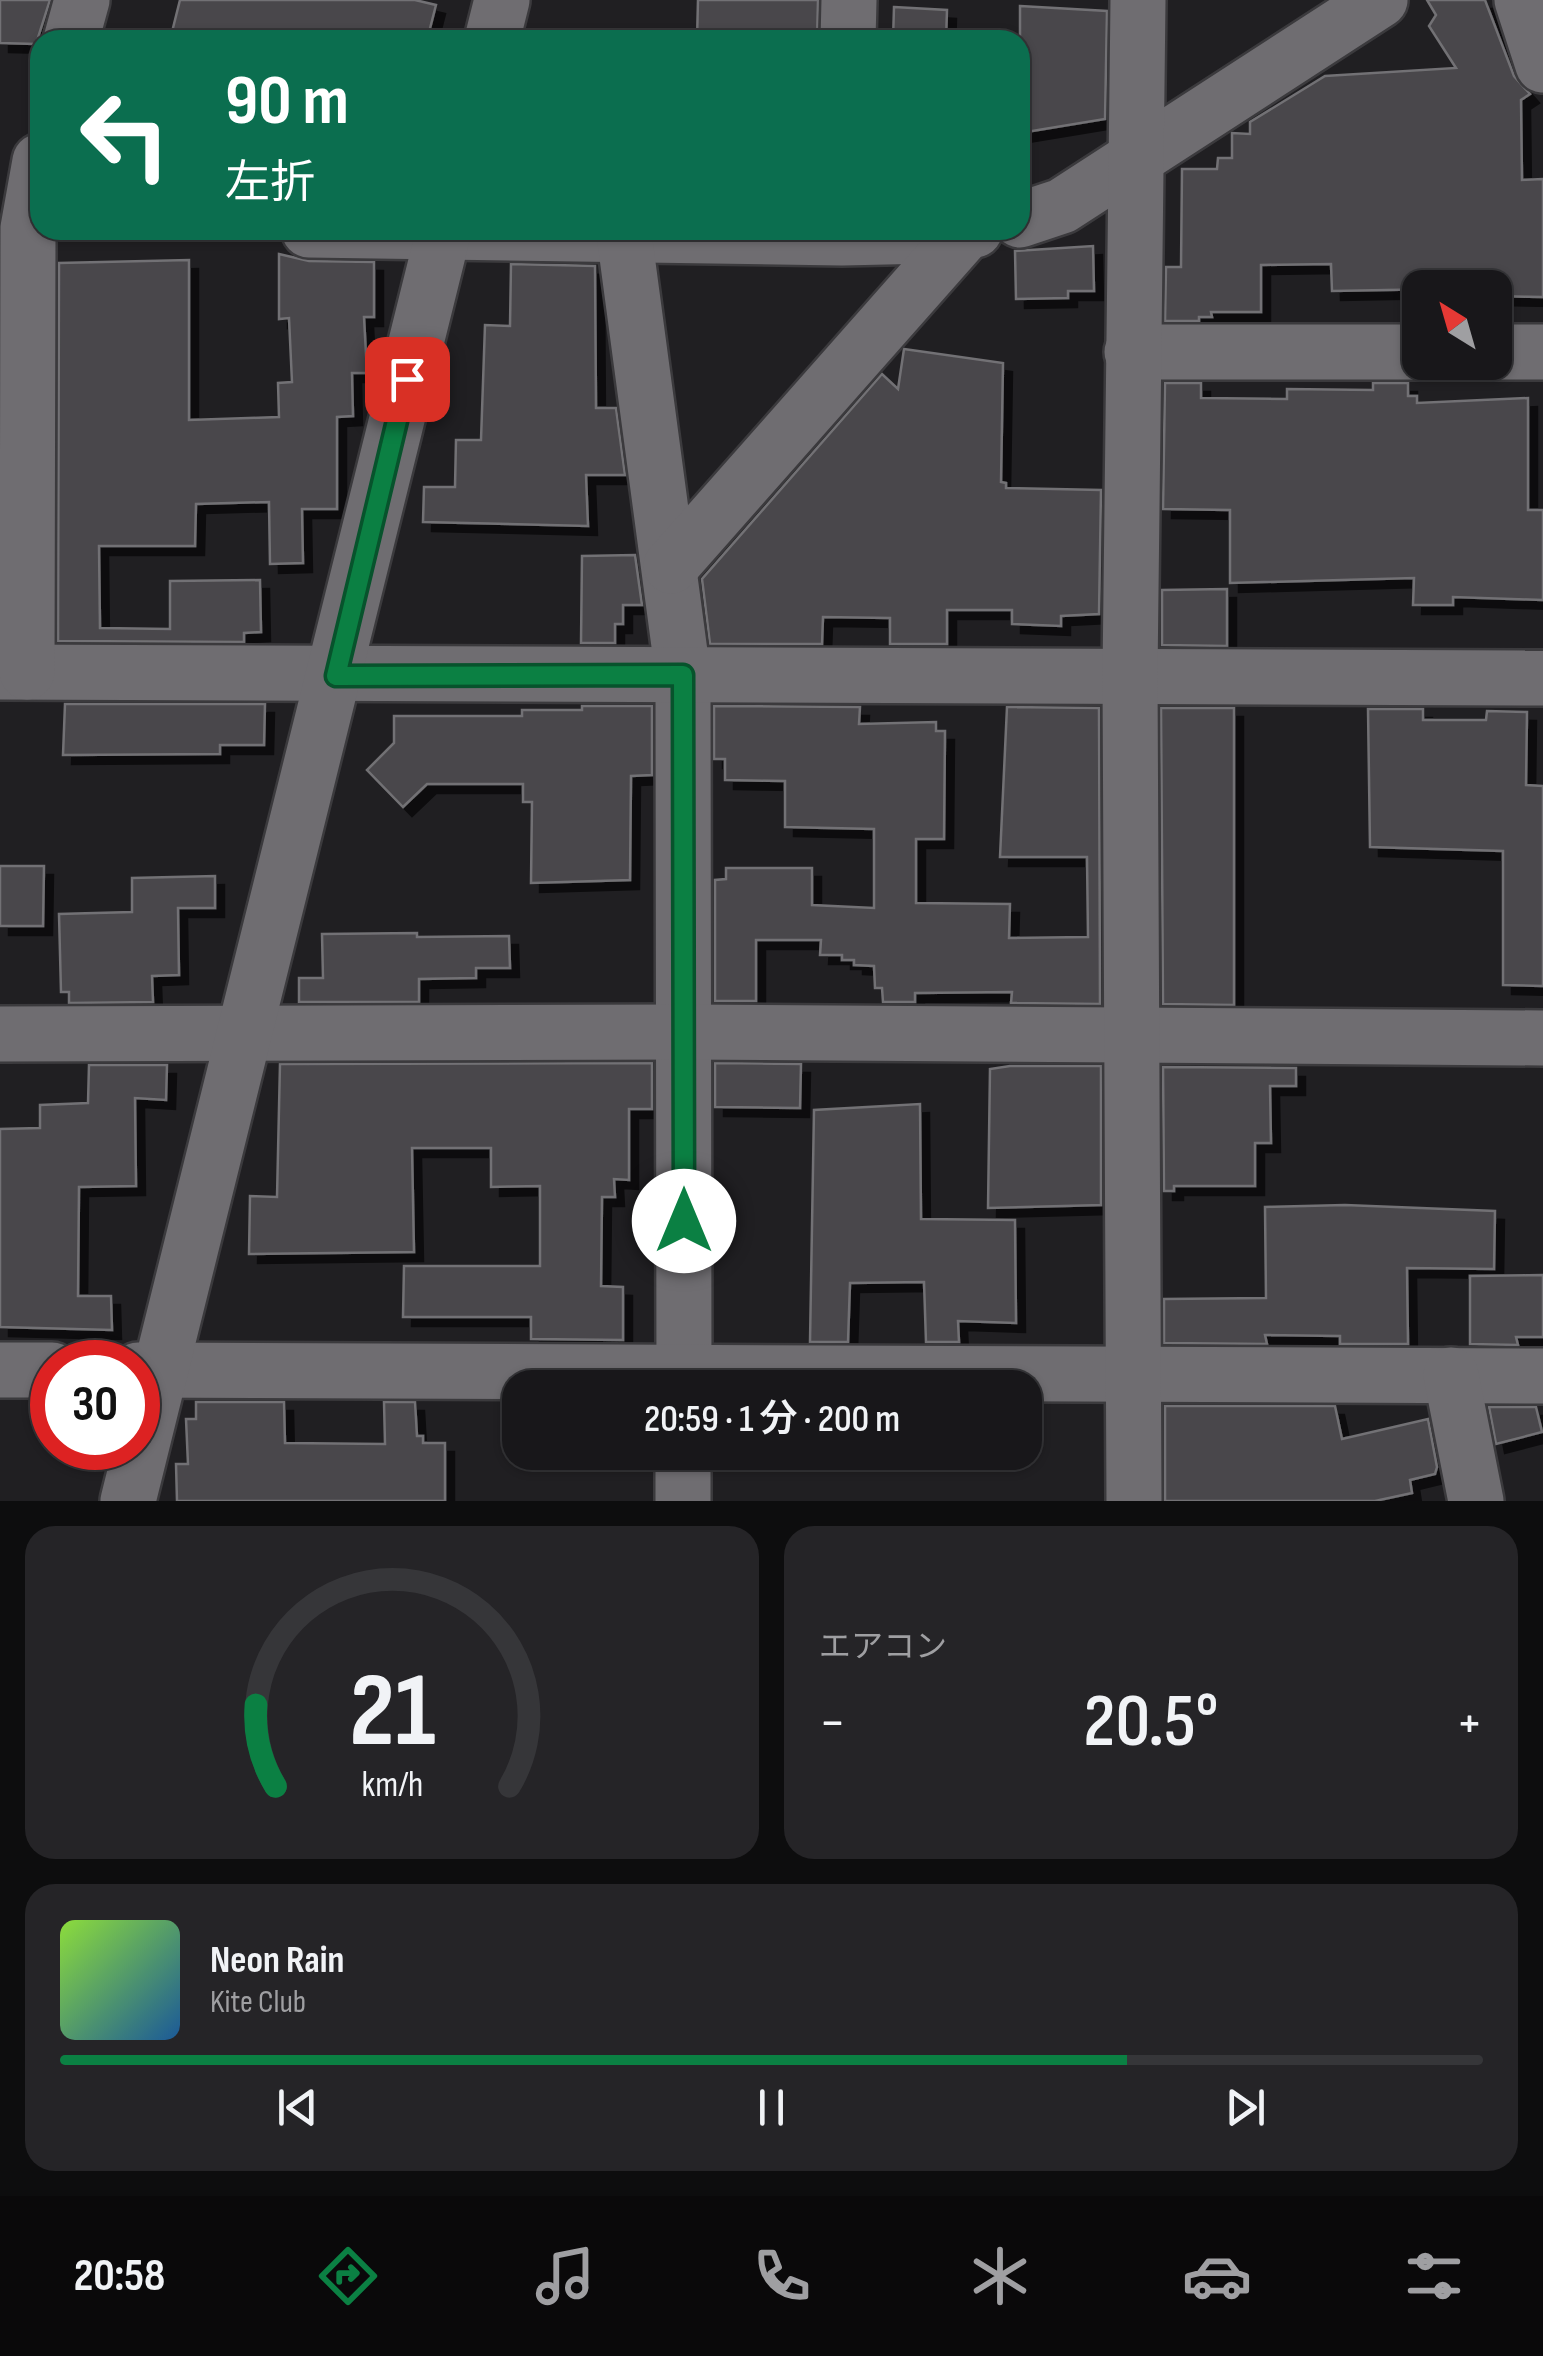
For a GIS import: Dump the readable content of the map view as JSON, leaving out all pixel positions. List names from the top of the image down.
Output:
{
  "north": "top left",
  "page": {
    "turn": ["90 m", "左折"],
    "limit": "30",
    "trip": "20:59 · 1 分 · 200 m",
    "tile": "エアコン",
    "heat": ["−", "20.5°", "+"],
    "song": ["Neon Rain", "Kite Club"],
    "tabs": "20:58",
    "gauge": ["21", "km/h"]
  }
}
